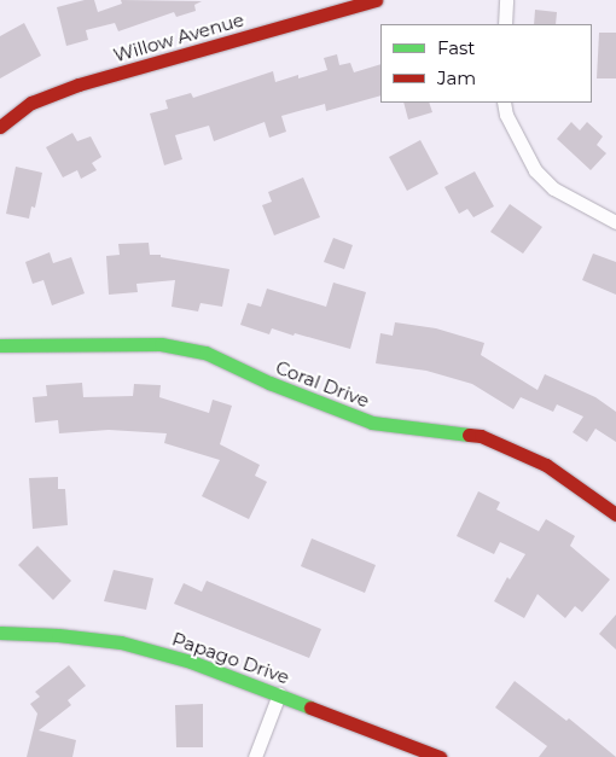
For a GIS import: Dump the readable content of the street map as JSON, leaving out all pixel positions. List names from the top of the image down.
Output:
{
  "streets": {
    "street": ["Willow Avenue", "Coral Drive", "Papago Drive"]
  },
  "legend": ["Fast", "Jam"]
}
